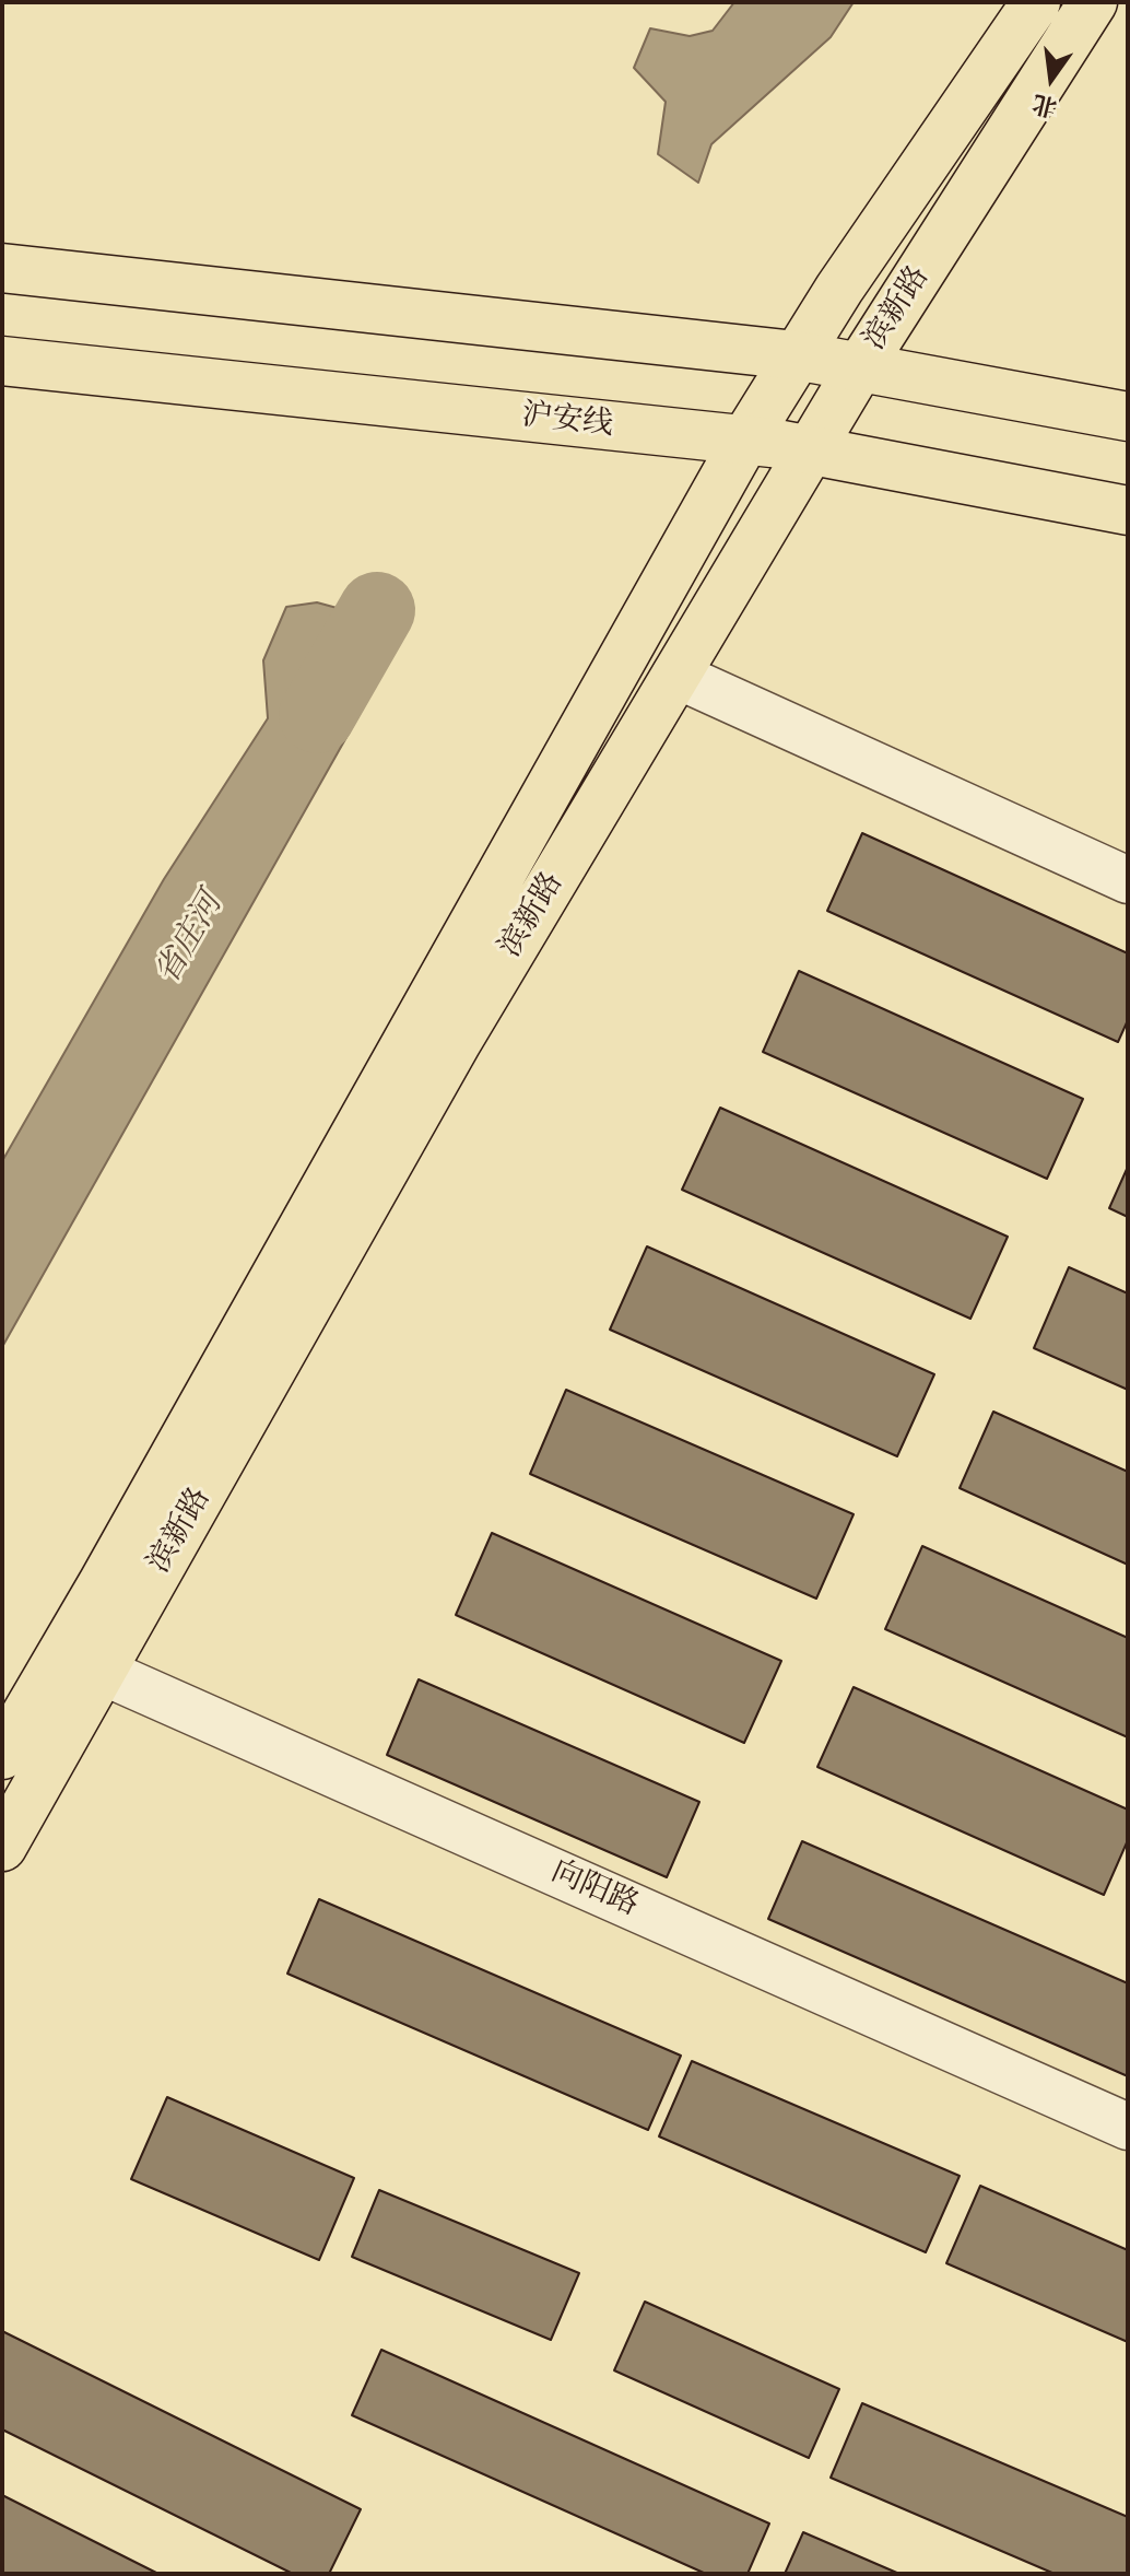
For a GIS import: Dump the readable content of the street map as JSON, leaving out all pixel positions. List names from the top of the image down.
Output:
{
  "streets": {
    "main road": ["滨新路", "沪安线"],
    "street": ["向阳路"]
  },
  "crossings": [
    ["滨新路", "沪安线"],
    ["滨新路", "向阳路"]
  ],
  "water": ["省庄河"],
  "north": "bottom"
}
